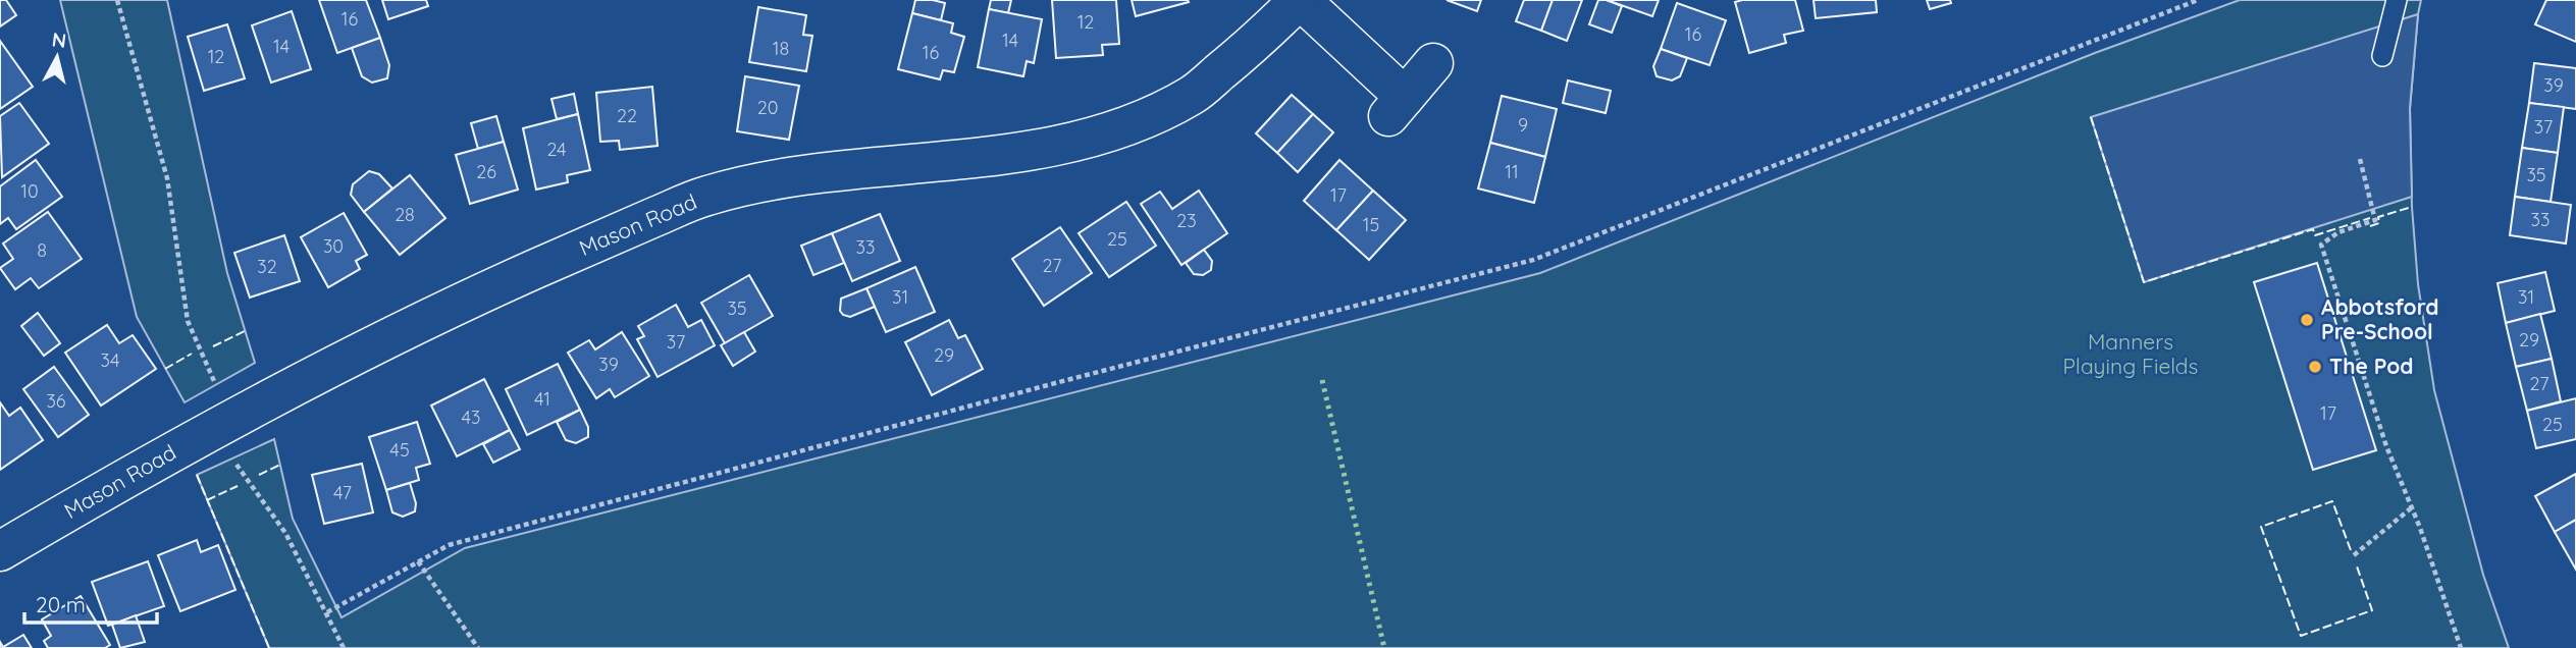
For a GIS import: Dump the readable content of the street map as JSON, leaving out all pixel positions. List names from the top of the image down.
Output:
{
  "streets": {
    "street": ["Mason Road"]
  },
  "parks": ["Manners Playing Fields"],
  "places": ["Abbotsford Pre-School", "The Pod"],
  "house_numbers": [
    "16",
    "12",
    "16",
    "14",
    "14",
    "18",
    "16",
    "12",
    "39",
    "20",
    "22",
    "9",
    "37",
    "24",
    "26",
    "11",
    "35",
    "10",
    "17",
    "28",
    "33",
    "23",
    "15",
    "25",
    "30",
    "33",
    "8",
    "27",
    "32",
    "31",
    "31",
    "35",
    "29",
    "37",
    "29",
    "34",
    "39",
    "27",
    "41",
    "36",
    "17",
    "43",
    "25",
    "45",
    "47"
  ],
  "scale_bar": "20 m",
  "north": "top"
}
